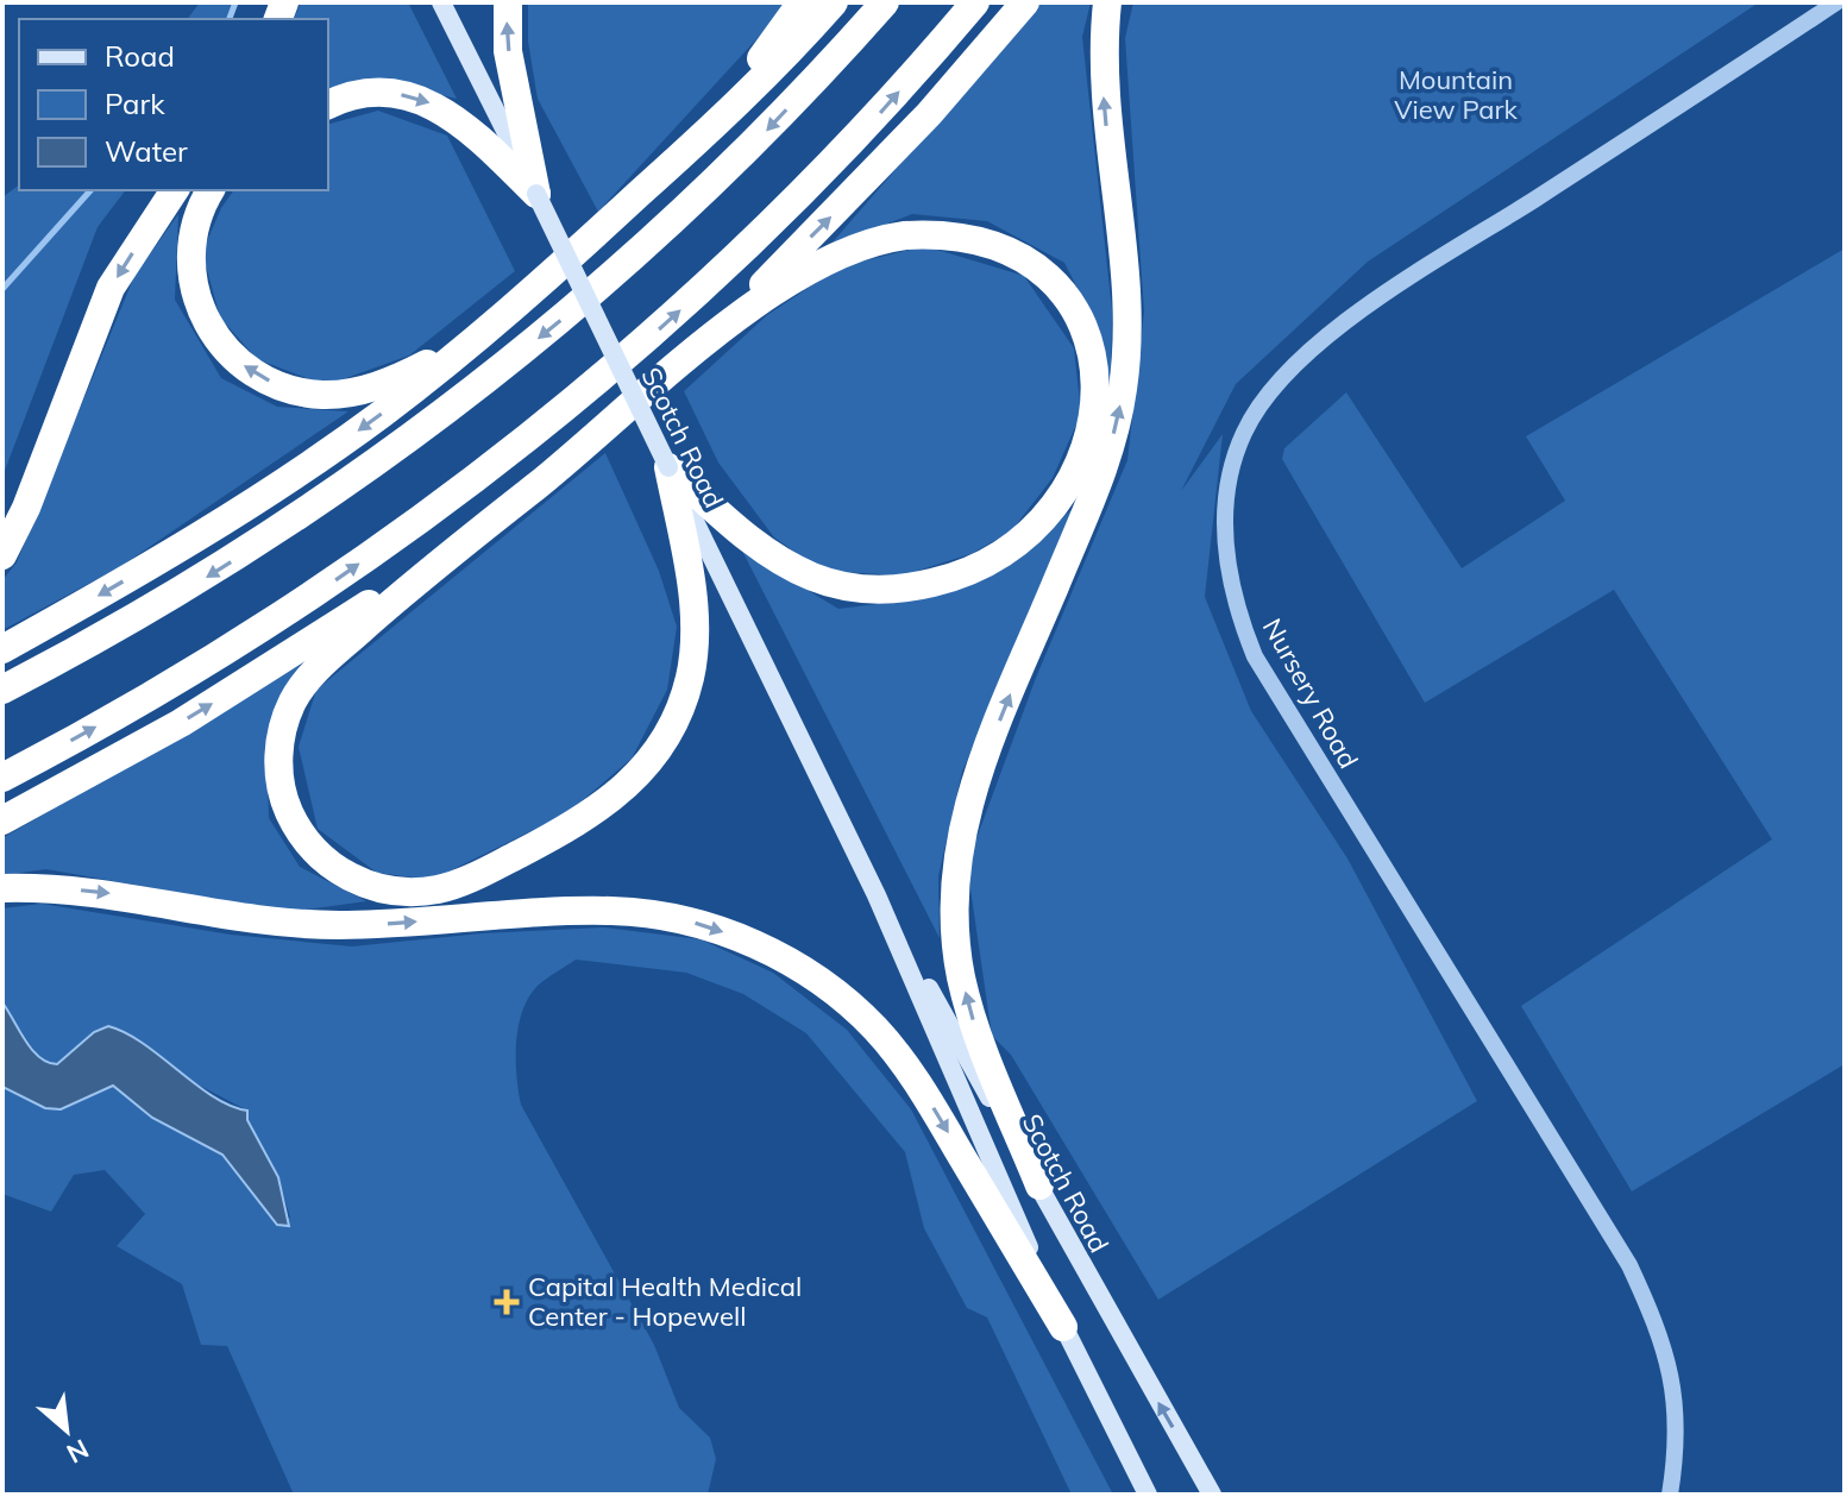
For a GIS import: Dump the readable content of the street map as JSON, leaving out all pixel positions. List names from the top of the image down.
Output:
{
  "streets": {
    "main road": ["Scotch Road"],
    "street": ["Nursery Road"]
  },
  "parks": ["Mountain View Park"],
  "places": {
    "health": ["Capital Health Medical Center - Hopewell"]
  },
  "legend": ["Road", "Park", "Water"],
  "north": "bottom right"
}
